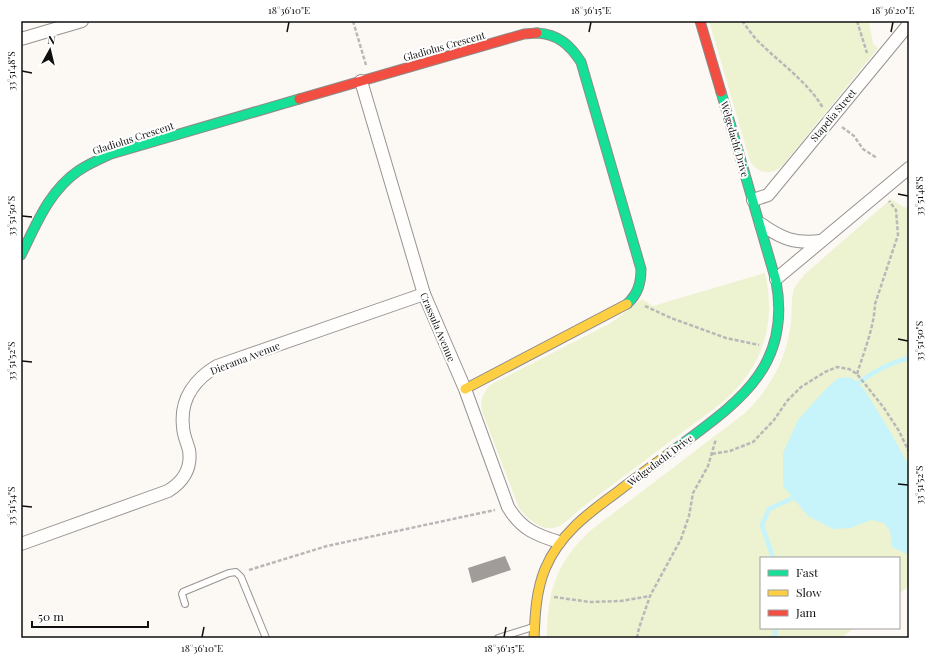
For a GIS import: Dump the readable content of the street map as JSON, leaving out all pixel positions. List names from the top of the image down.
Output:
{
  "streets": {
    "street": [
      "Gladiolus Crescent",
      "Stapelia Street",
      "Welgedacht Drive",
      "Crassula Avenue",
      "Dierama Avenue"
    ]
  },
  "crossings": [
    ["Gladiolus Crescent", "Crassula Avenue"],
    ["Stapelia Street", "Welgedacht Drive"],
    ["Welgedacht Drive", "Crassula Avenue"],
    ["Crassula Avenue", "Dierama Avenue"]
  ],
  "legend": ["Fast", "Slow", "Jam"],
  "scale_bar": "50 m",
  "north": "top",
  "coordinates": [
    "18°36'10\"E",
    "18°36'15\"E",
    "18°36'20\"E",
    "33°51'48\"S",
    "33°51'50\"S",
    "33°51'52\"S",
    "33°51'54\"S"
  ]
}
